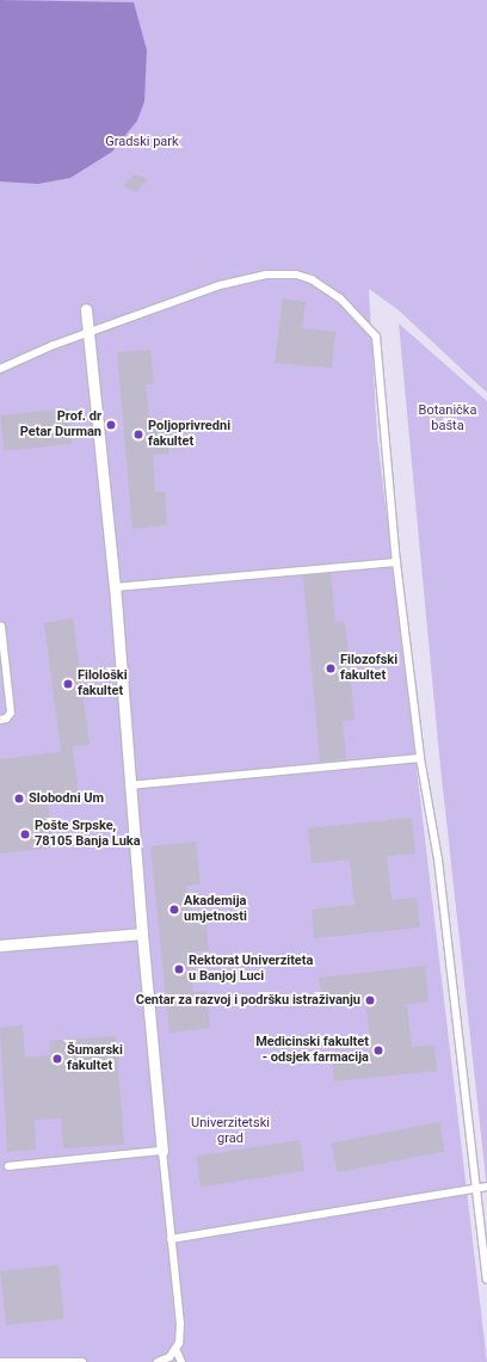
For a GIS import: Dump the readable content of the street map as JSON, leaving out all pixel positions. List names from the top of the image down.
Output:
{
  "parks": ["Gradski park", "Botanička bašta", "Univerzitetski grad"],
  "places": [
    "Prof. dr Petar Durman",
    "Poljoprivredni fakultet",
    "Filozofski fakultet",
    "Filološki fakultet",
    "Slobodni Um",
    "Pošte Srpske, 78105 Banja Luka",
    "Akademija umjetnosti",
    "Rektorat Univerziteta u Banjoj Luci",
    "Centar za razvoj i podršku istraživanju",
    "Medicinski fakultet - odsjek farmacija",
    "Šumarski fakultet"
  ]
}
